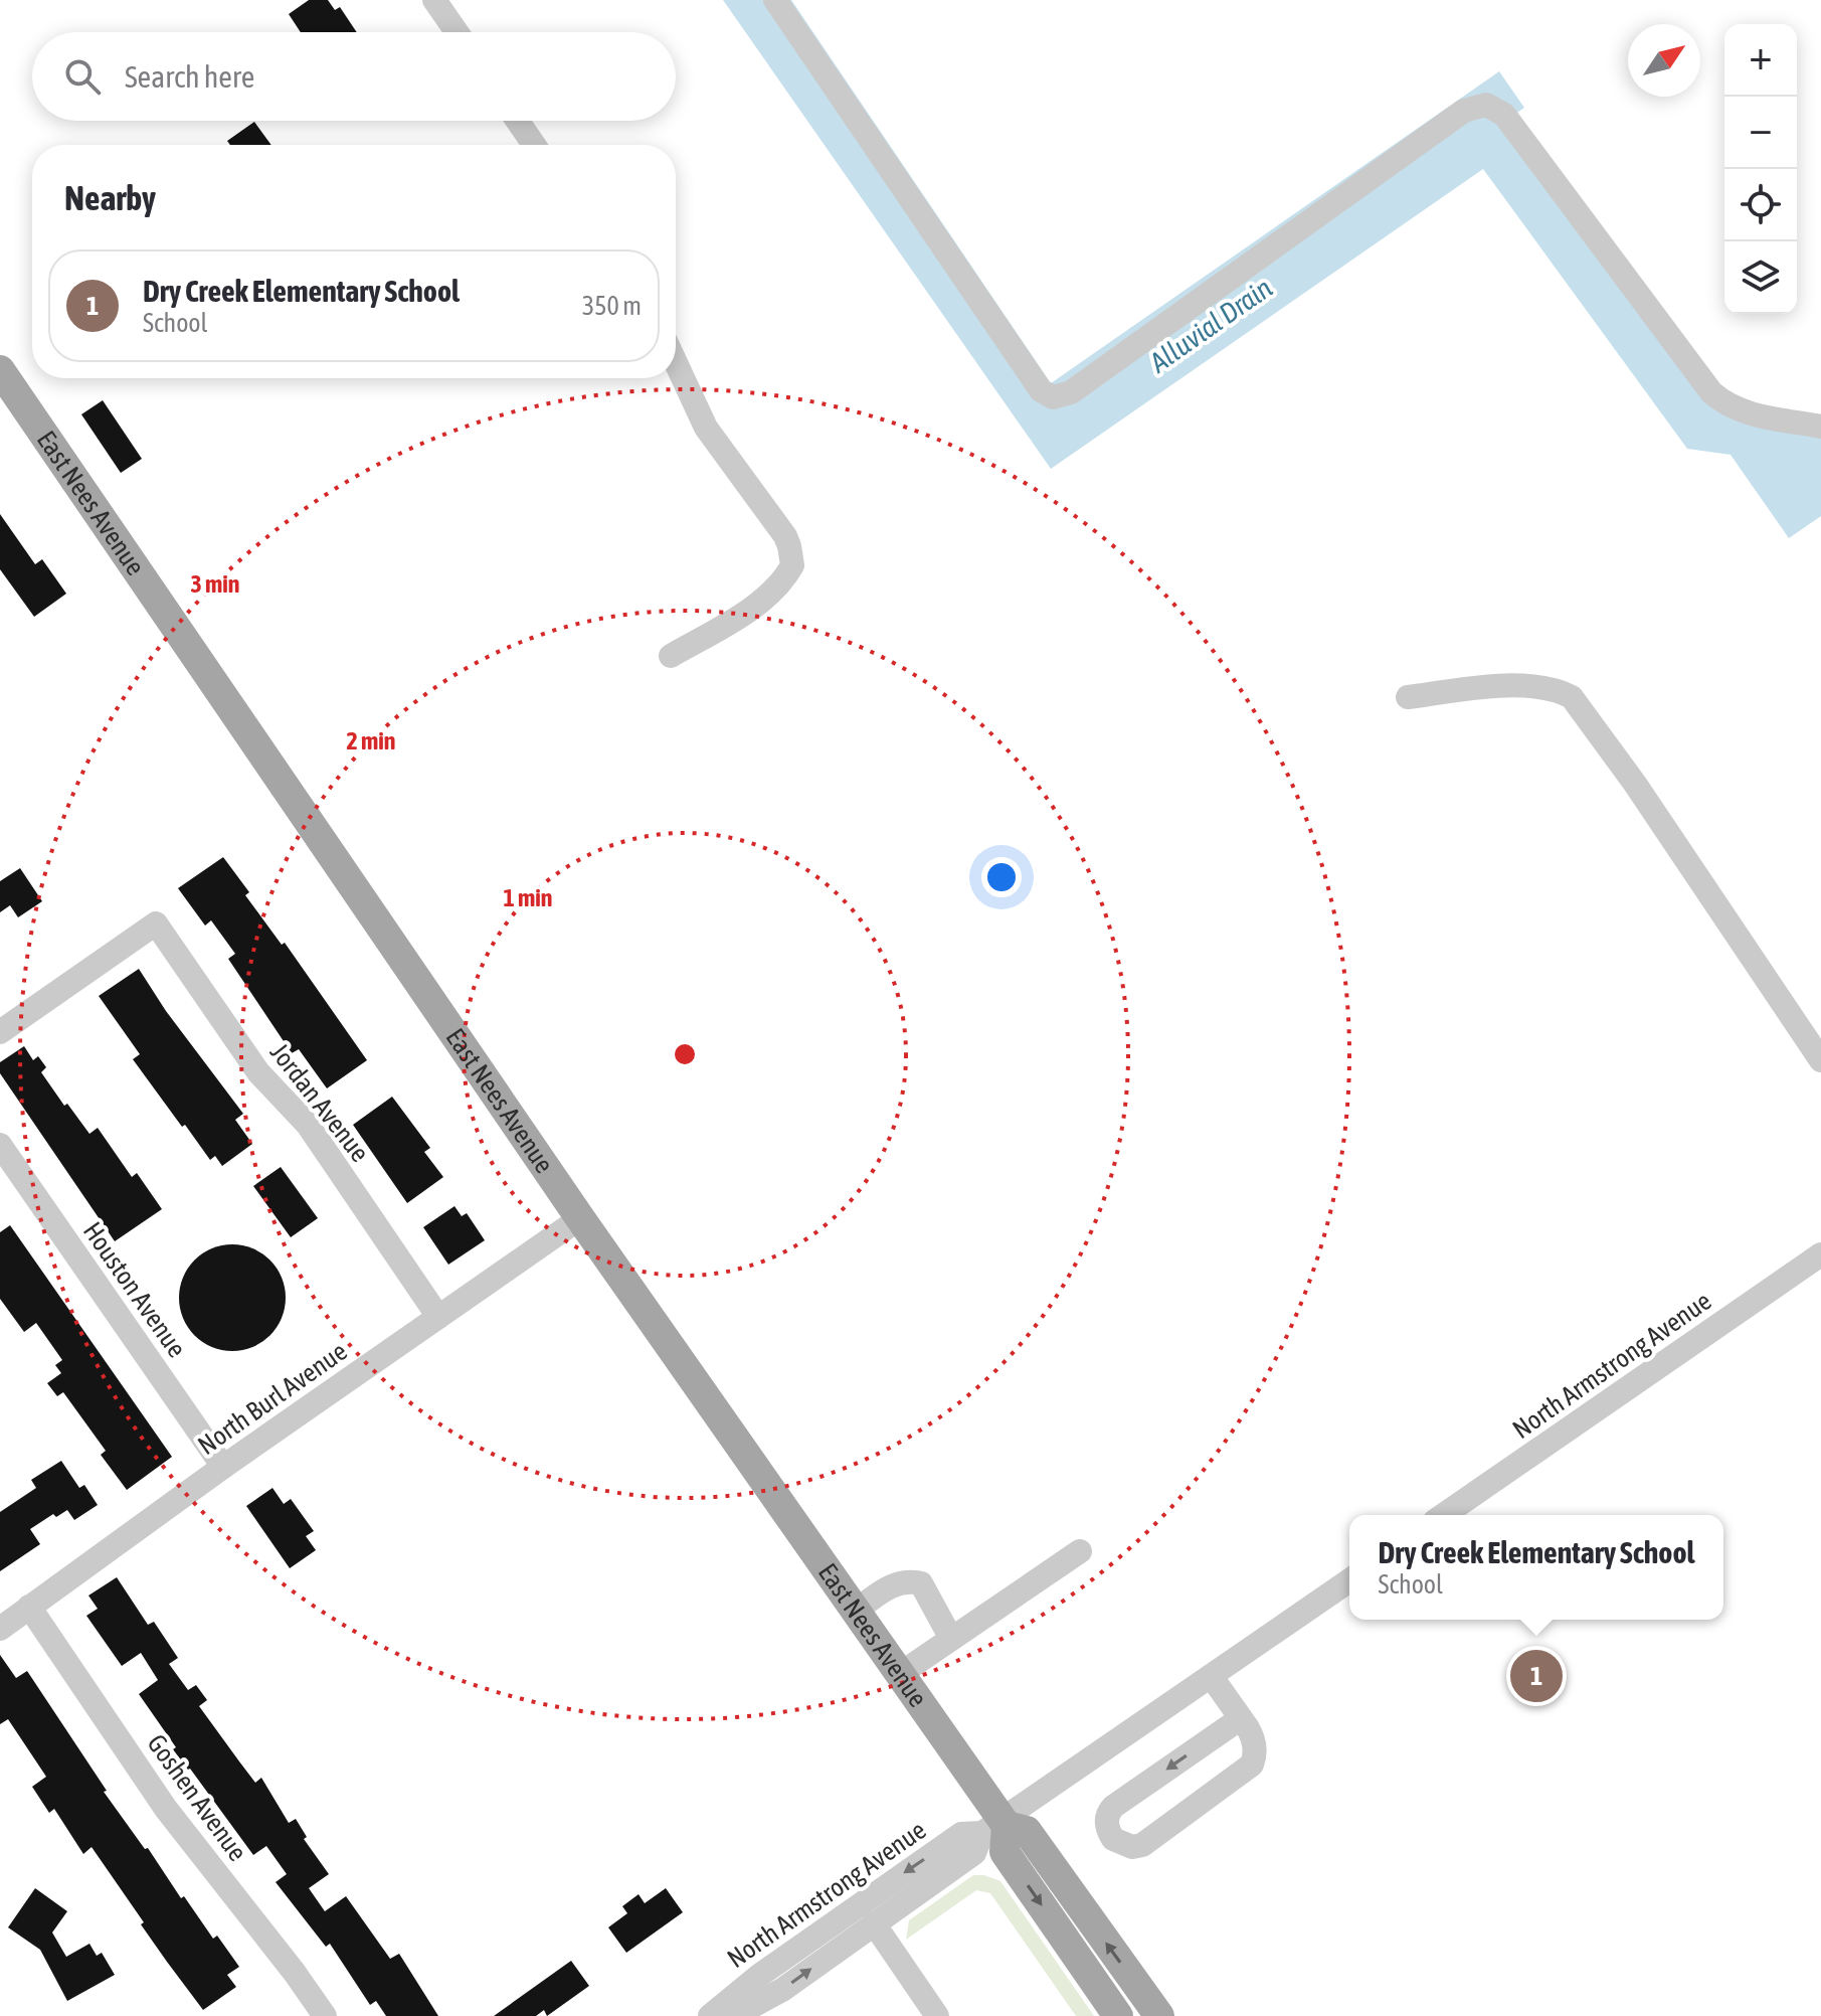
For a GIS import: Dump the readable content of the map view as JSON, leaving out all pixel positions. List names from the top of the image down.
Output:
{
  "streets": {
    "main road": ["East Nees Avenue"],
    "street": [
      "Jordan Avenue",
      "Houston Avenue",
      "North Armstrong Avenue",
      "North Burl Avenue",
      "Goshen Avenue"
    ]
  },
  "crossings": [
    ["East Nees Avenue", "North Armstrong Avenue"],
    ["East Nees Avenue", "North Burl Avenue"],
    ["Jordan Avenue", "North Burl Avenue"],
    ["Houston Avenue", "North Burl Avenue"],
    ["North Burl Avenue", "Goshen Avenue"]
  ],
  "water": ["Alluvial Drain"],
  "north": "top right",
  "page": {
    "map_buttons": ["+", "−"],
    "search": "Search here",
    "heading": "Nearby",
    "list": [
      {
        "mark": "1",
        "name": "Dry Creek Elementary School",
        "note": "School",
        "value": "350 m"
      }
    ],
    "popup": ["Dry Creek Elementary School", "School"],
    "pins": "1"
  },
  "rings": ["3 min", "2 min", "1 min"]
}
